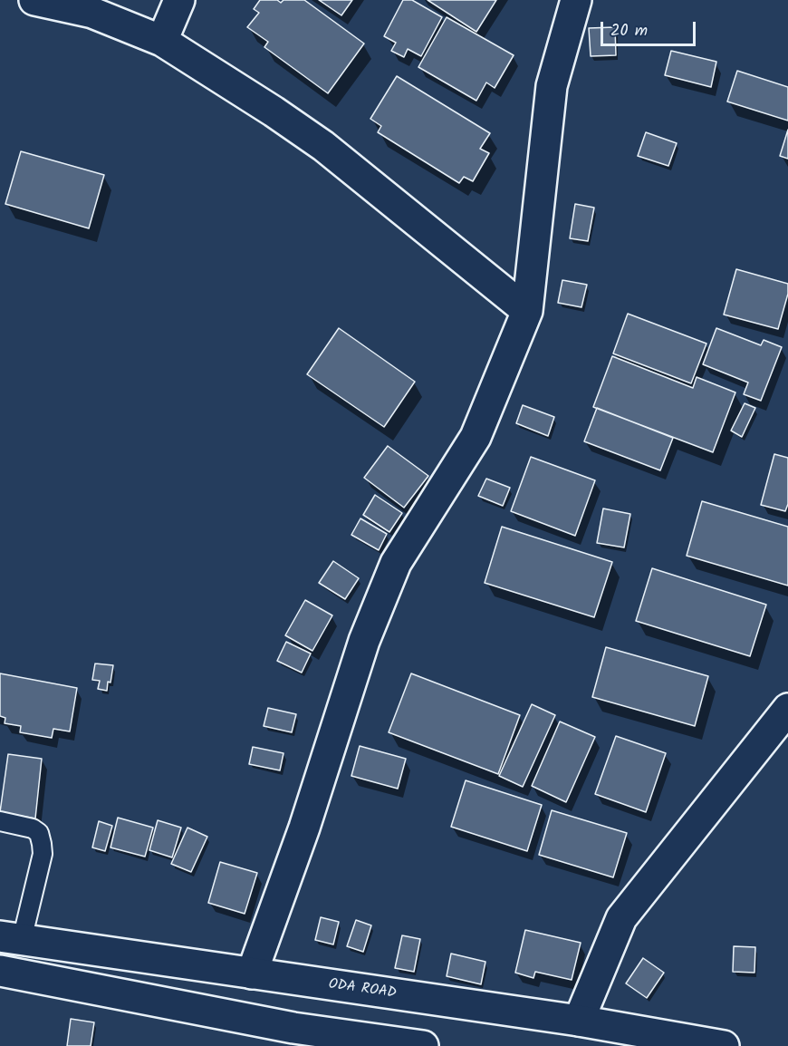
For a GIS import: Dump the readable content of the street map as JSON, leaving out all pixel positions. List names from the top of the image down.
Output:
{
  "streets": {
    "street": ["ODA ROAD"]
  },
  "scale_bar": "20 m"
}
